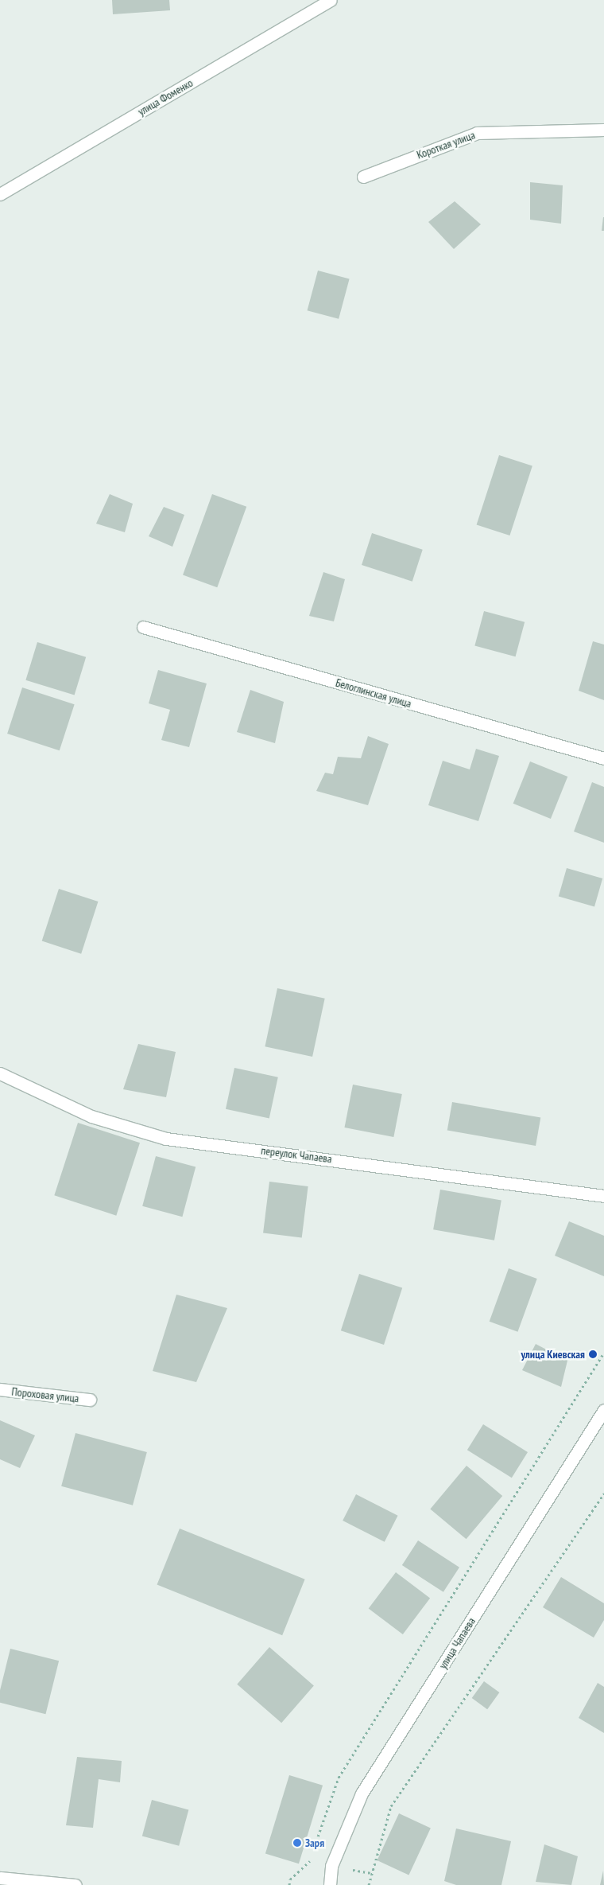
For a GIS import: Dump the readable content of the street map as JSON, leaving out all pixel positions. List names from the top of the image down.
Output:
{
  "streets": {
    "street": [
      "улица Фоменко",
      "Короткая улица",
      "Белоглинская улица",
      "переулок Чапаева",
      "Пороховая улица",
      "улица Чапаева"
    ]
  },
  "places": ["улица Киевская", "Заря"]
}
